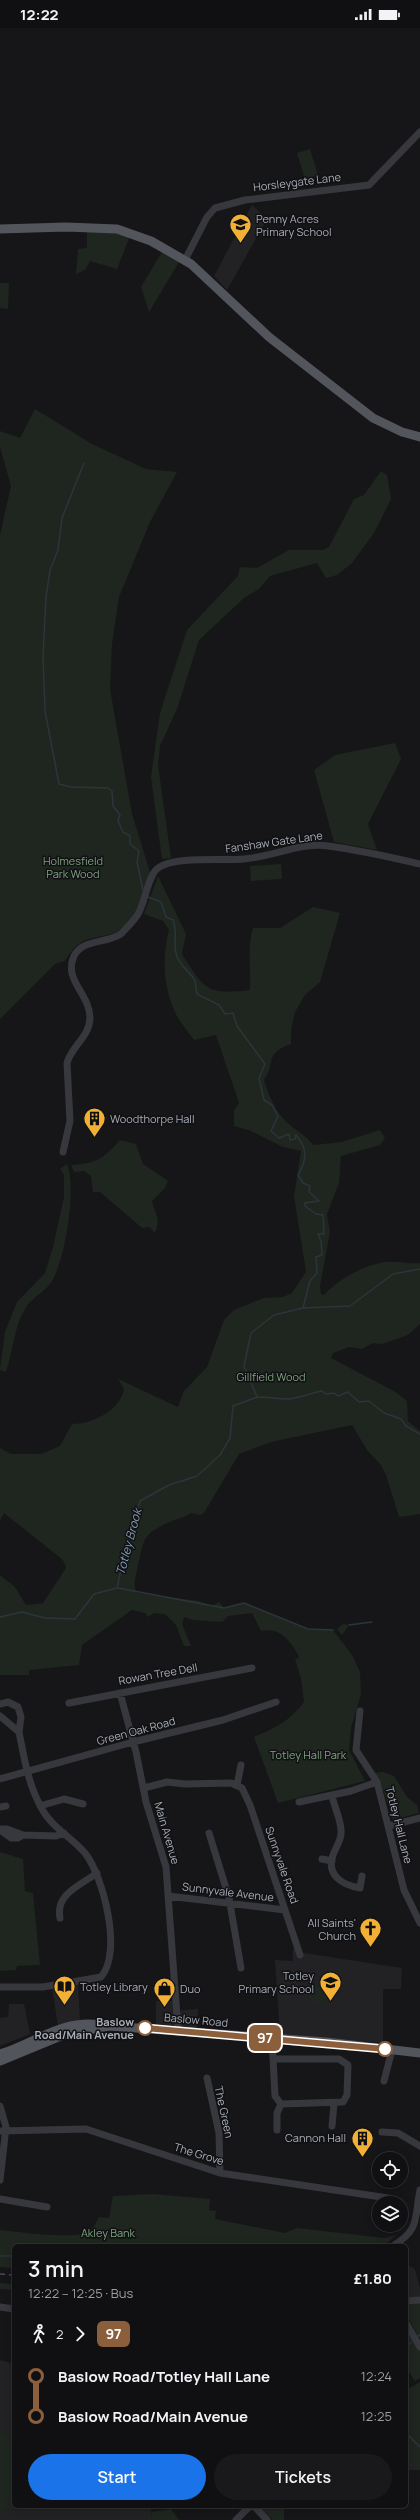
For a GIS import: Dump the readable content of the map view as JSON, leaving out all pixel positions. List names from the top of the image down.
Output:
{
  "streets": {
    "main road": ["Baslow Road"],
    "street": [
      "Horsleygate Lane",
      "Fanshaw Gate Lane",
      "Rowan Tree Dell",
      "Green Oak Road",
      "Totley Hall Lane",
      "Main Avenue",
      "Sunnyvale Road",
      "Sunnyvale Avenue",
      "The Green",
      "The Grove"
    ]
  },
  "crossings": [
    ["Rowan Tree Dell", "Main Avenue"],
    ["Green Oak Road", "Main Avenue"],
    ["Main Avenue", "Sunnyvale Avenue"],
    ["Main Avenue", "Baslow Road"],
    ["Sunnyvale Road", "Sunnyvale Avenue"],
    ["The Green", "The Grove"]
  ],
  "water": ["Totley Brook"],
  "parks": [
    "Holmesfield Park Wood",
    "Gillfield Wood",
    "Totley Hall Park",
    "Akley Bank"
  ],
  "places": {
    "school or university": ["Penny Acres Primary School", "Totley Primary School"],
    "building": ["Woodthorpe Hall", "Cannon Hall"],
    "church": ["All Saints' Church"],
    "library": ["Totley Library"],
    "shop": ["Duo"],
    "other": ["Baslow Road/Main Avenue"]
  },
  "lines": ["bus line 97"],
  "page": {
    "status": "12:22",
    "on_map": "97",
    "heading": ["3 min", "12:22 – 12:25 · Bus", "£1.80"],
    "legs": ["2", "97"],
    "list": [
      {
        "name": "Baslow Road/Totley Hall Lane",
        "value": "12:24"
      },
      {
        "name": "Baslow Road/Main Avenue",
        "value": "12:25"
      }
    ],
    "buttons": ["Start", "Tickets"]
  }
}
